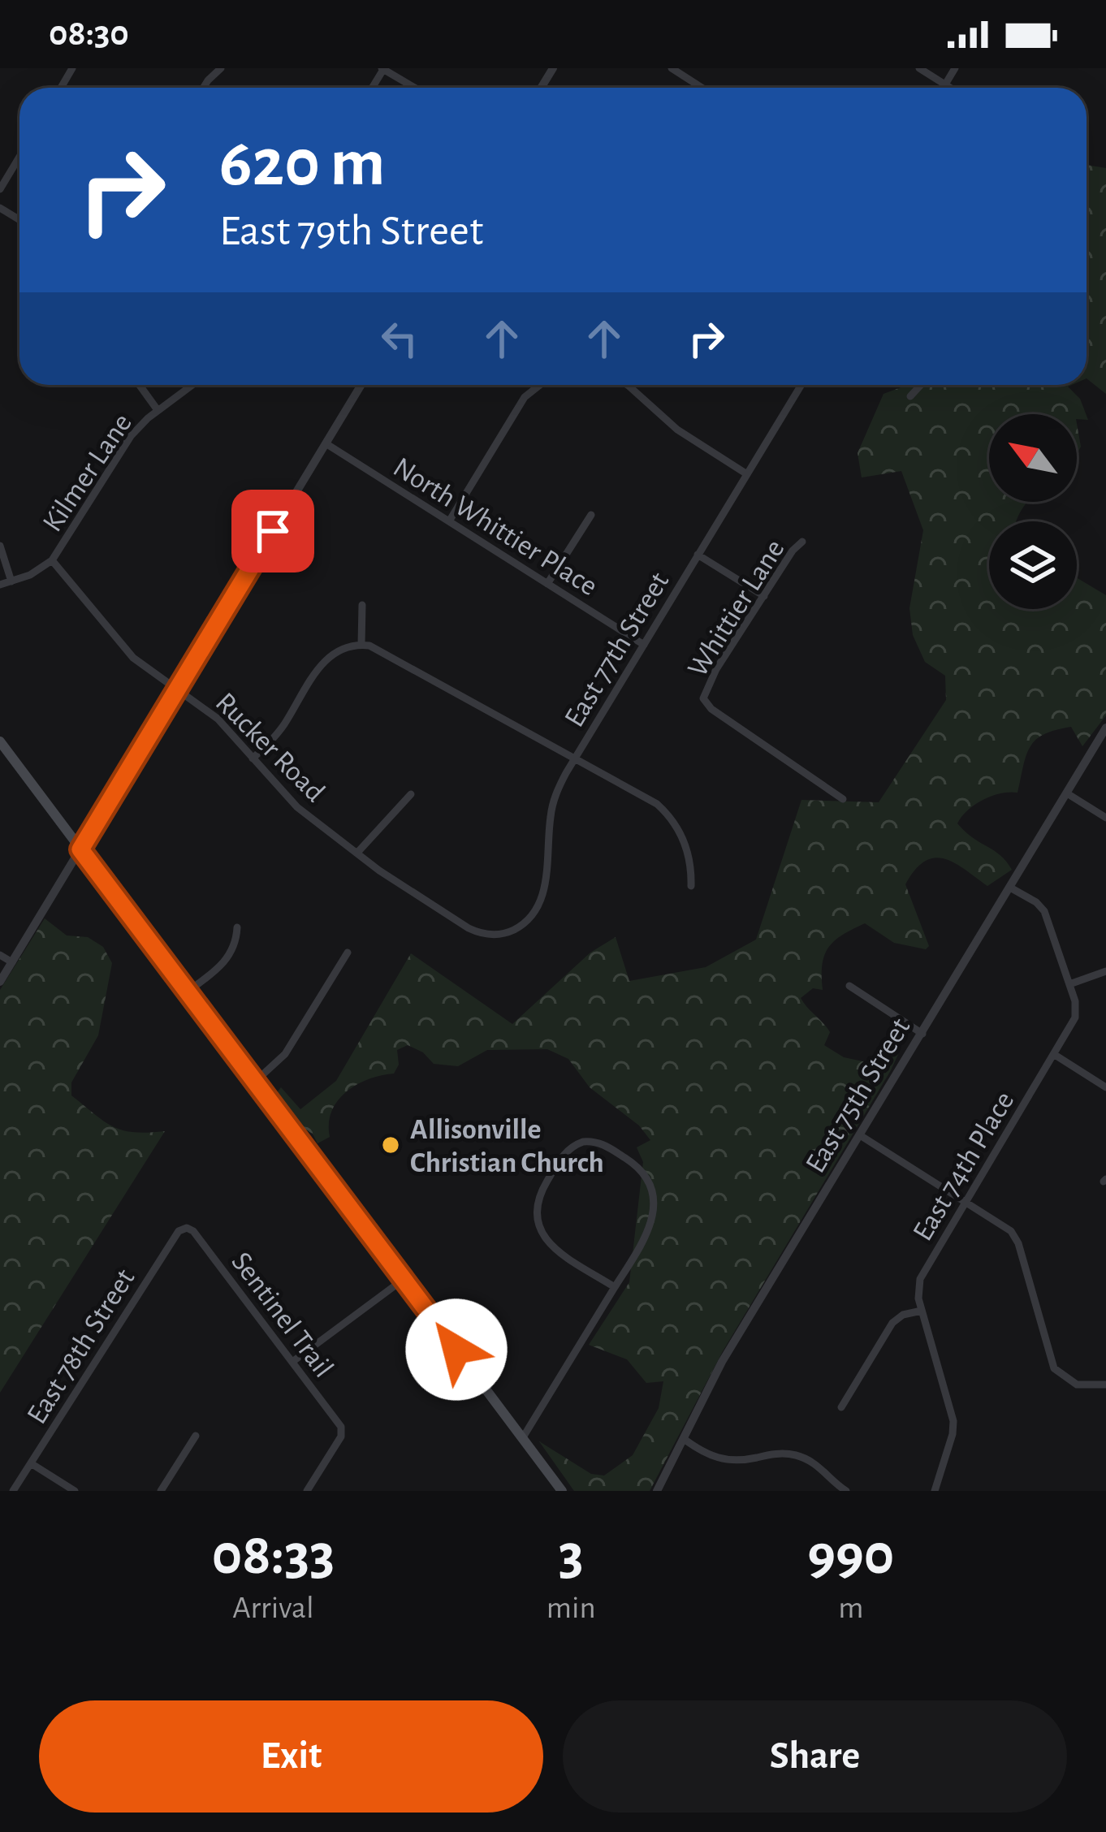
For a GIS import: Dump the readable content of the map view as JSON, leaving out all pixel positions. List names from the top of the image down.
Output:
{
  "streets": {
    "street": [
      "Kilmer Lane",
      "North Whittier Place",
      "Whittier Lane",
      "East 77th Street",
      "Rucker Road",
      "East 75th Street",
      "East 74th Place",
      "Sentinel Trail",
      "East 78th Street"
    ]
  },
  "crossings": [
    ["Kilmer Lane", "Rucker Road"],
    ["North Whittier Place", "East 77th Street"],
    ["East 77th Street", "Rucker Road"],
    ["East 75th Street", "East 74th Place"],
    ["Sentinel Trail", "East 78th Street"]
  ],
  "places": ["Allisonville Christian Church"],
  "north": "top left",
  "page": {
    "status": "08:30",
    "turn": ["620 m", "East 79th Street"],
    "eta": [
      "08:33",
      "Arrival",
      "3",
      "min",
      "990",
      "m"
    ],
    "buttons": ["Exit", "Share"]
  }
}
